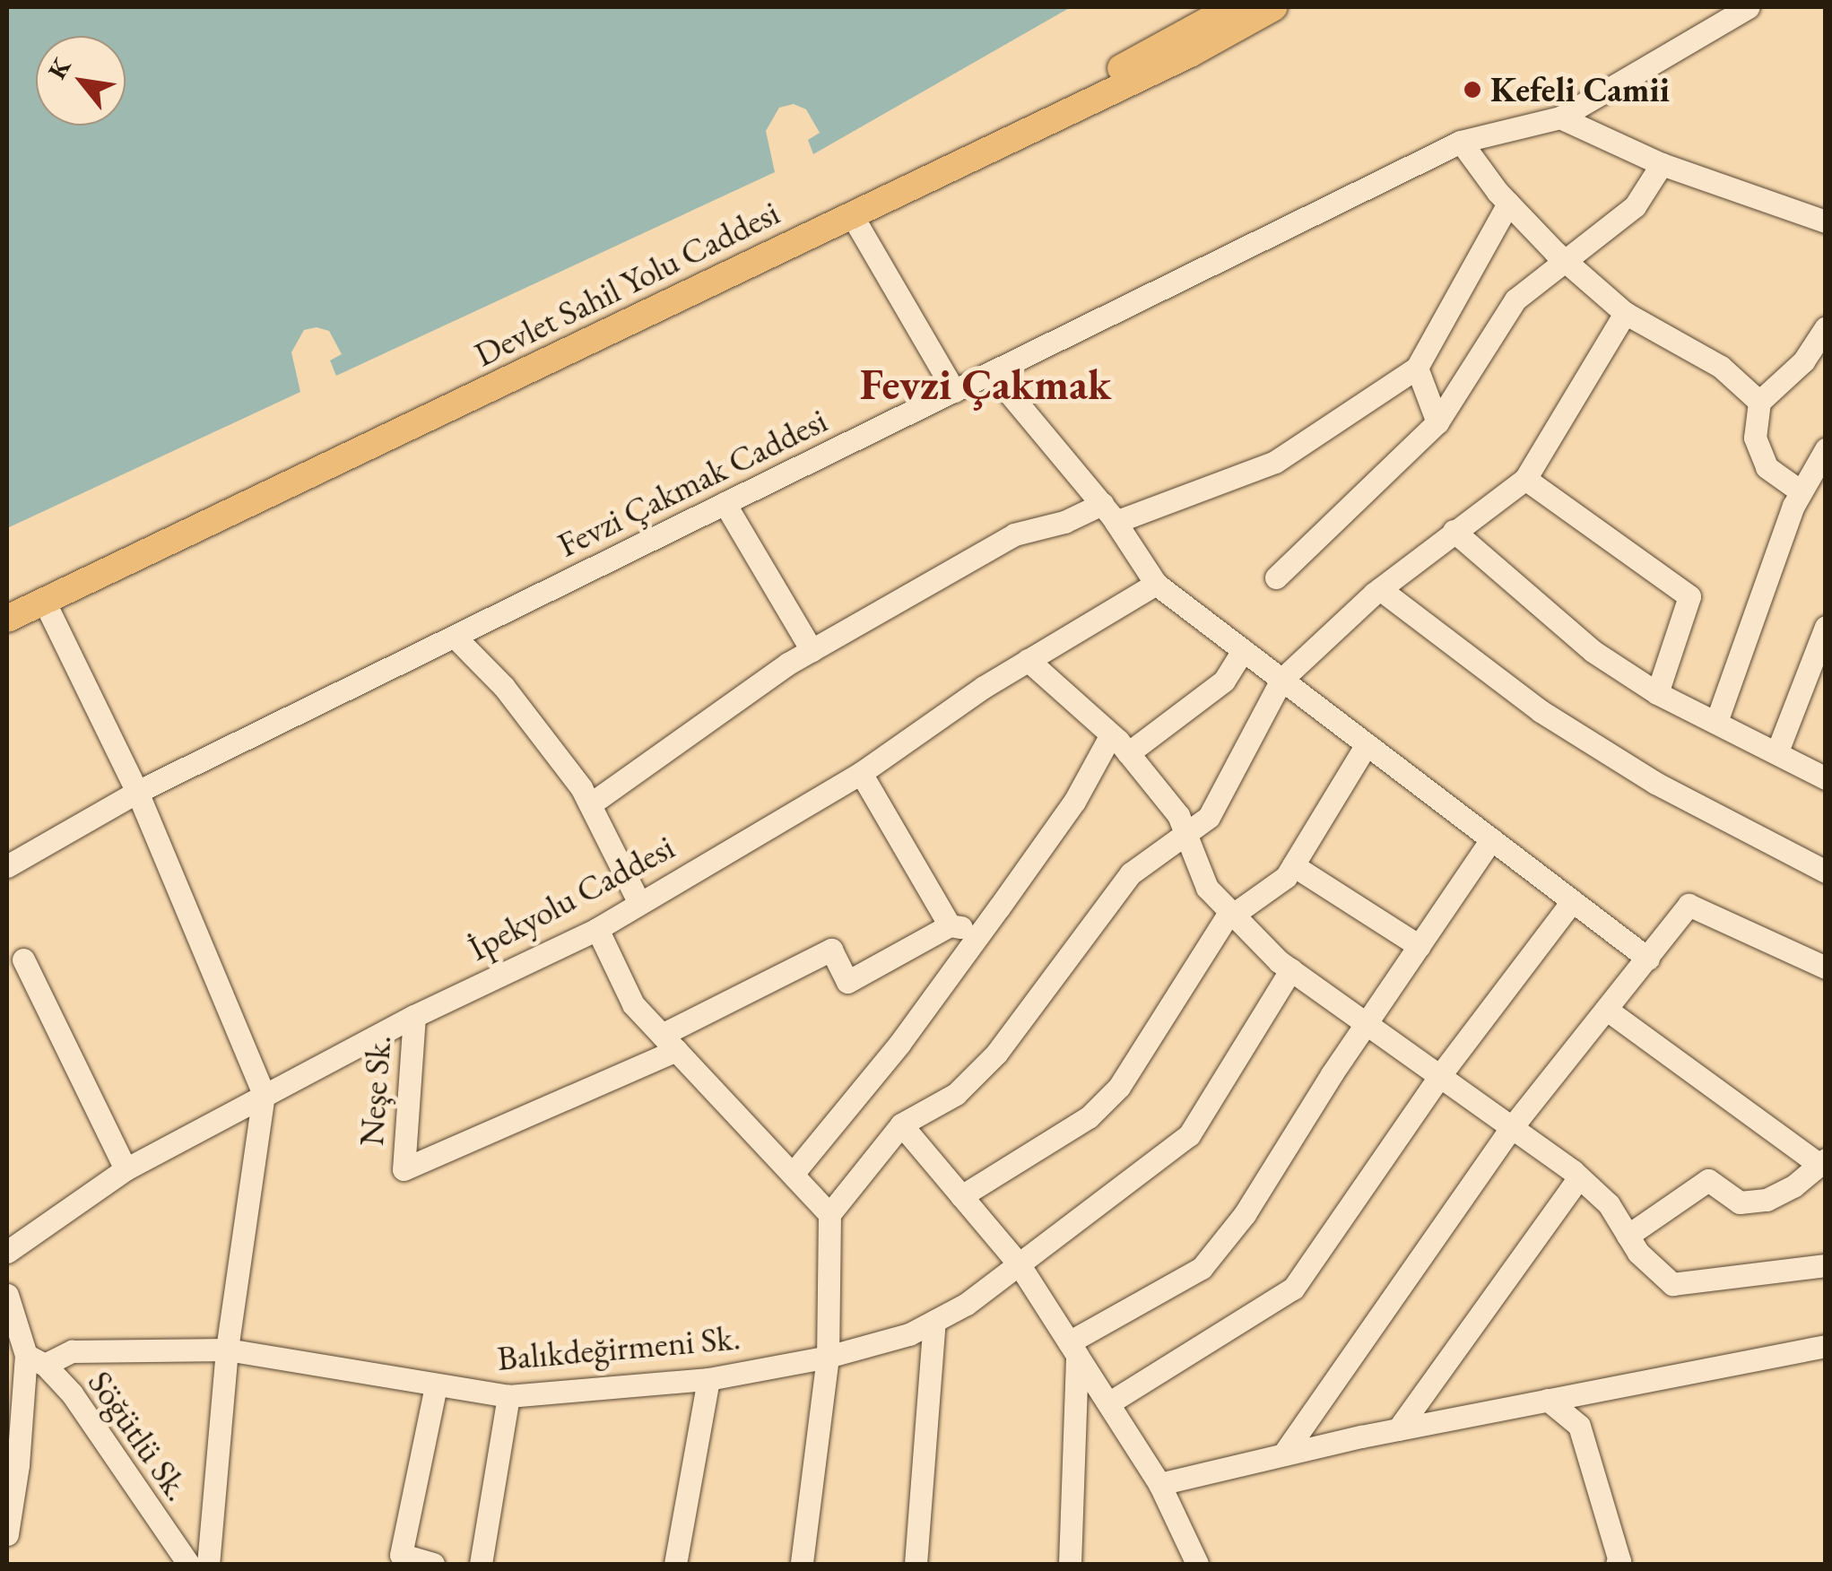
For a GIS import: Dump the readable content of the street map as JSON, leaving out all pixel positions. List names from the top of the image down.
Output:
{
  "streets": {
    "main road": ["Devlet Sahil Yolu Caddesi"],
    "street": [
      "Fevzi Çakmak Caddesi",
      "İpekyolu Caddesi",
      "Neşe Sk.",
      "Balıkdeğirmeni Sk.",
      "Söğütlü Sk."
    ]
  },
  "crossings": [
    ["İpekyolu Caddesi", "Neşe Sk."],
    ["Balıkdeğirmeni Sk.", "Söğütlü Sk."]
  ],
  "districts": ["Fevzi Çakmak"],
  "places": ["Kefeli Camii"],
  "north": "top left"
}
